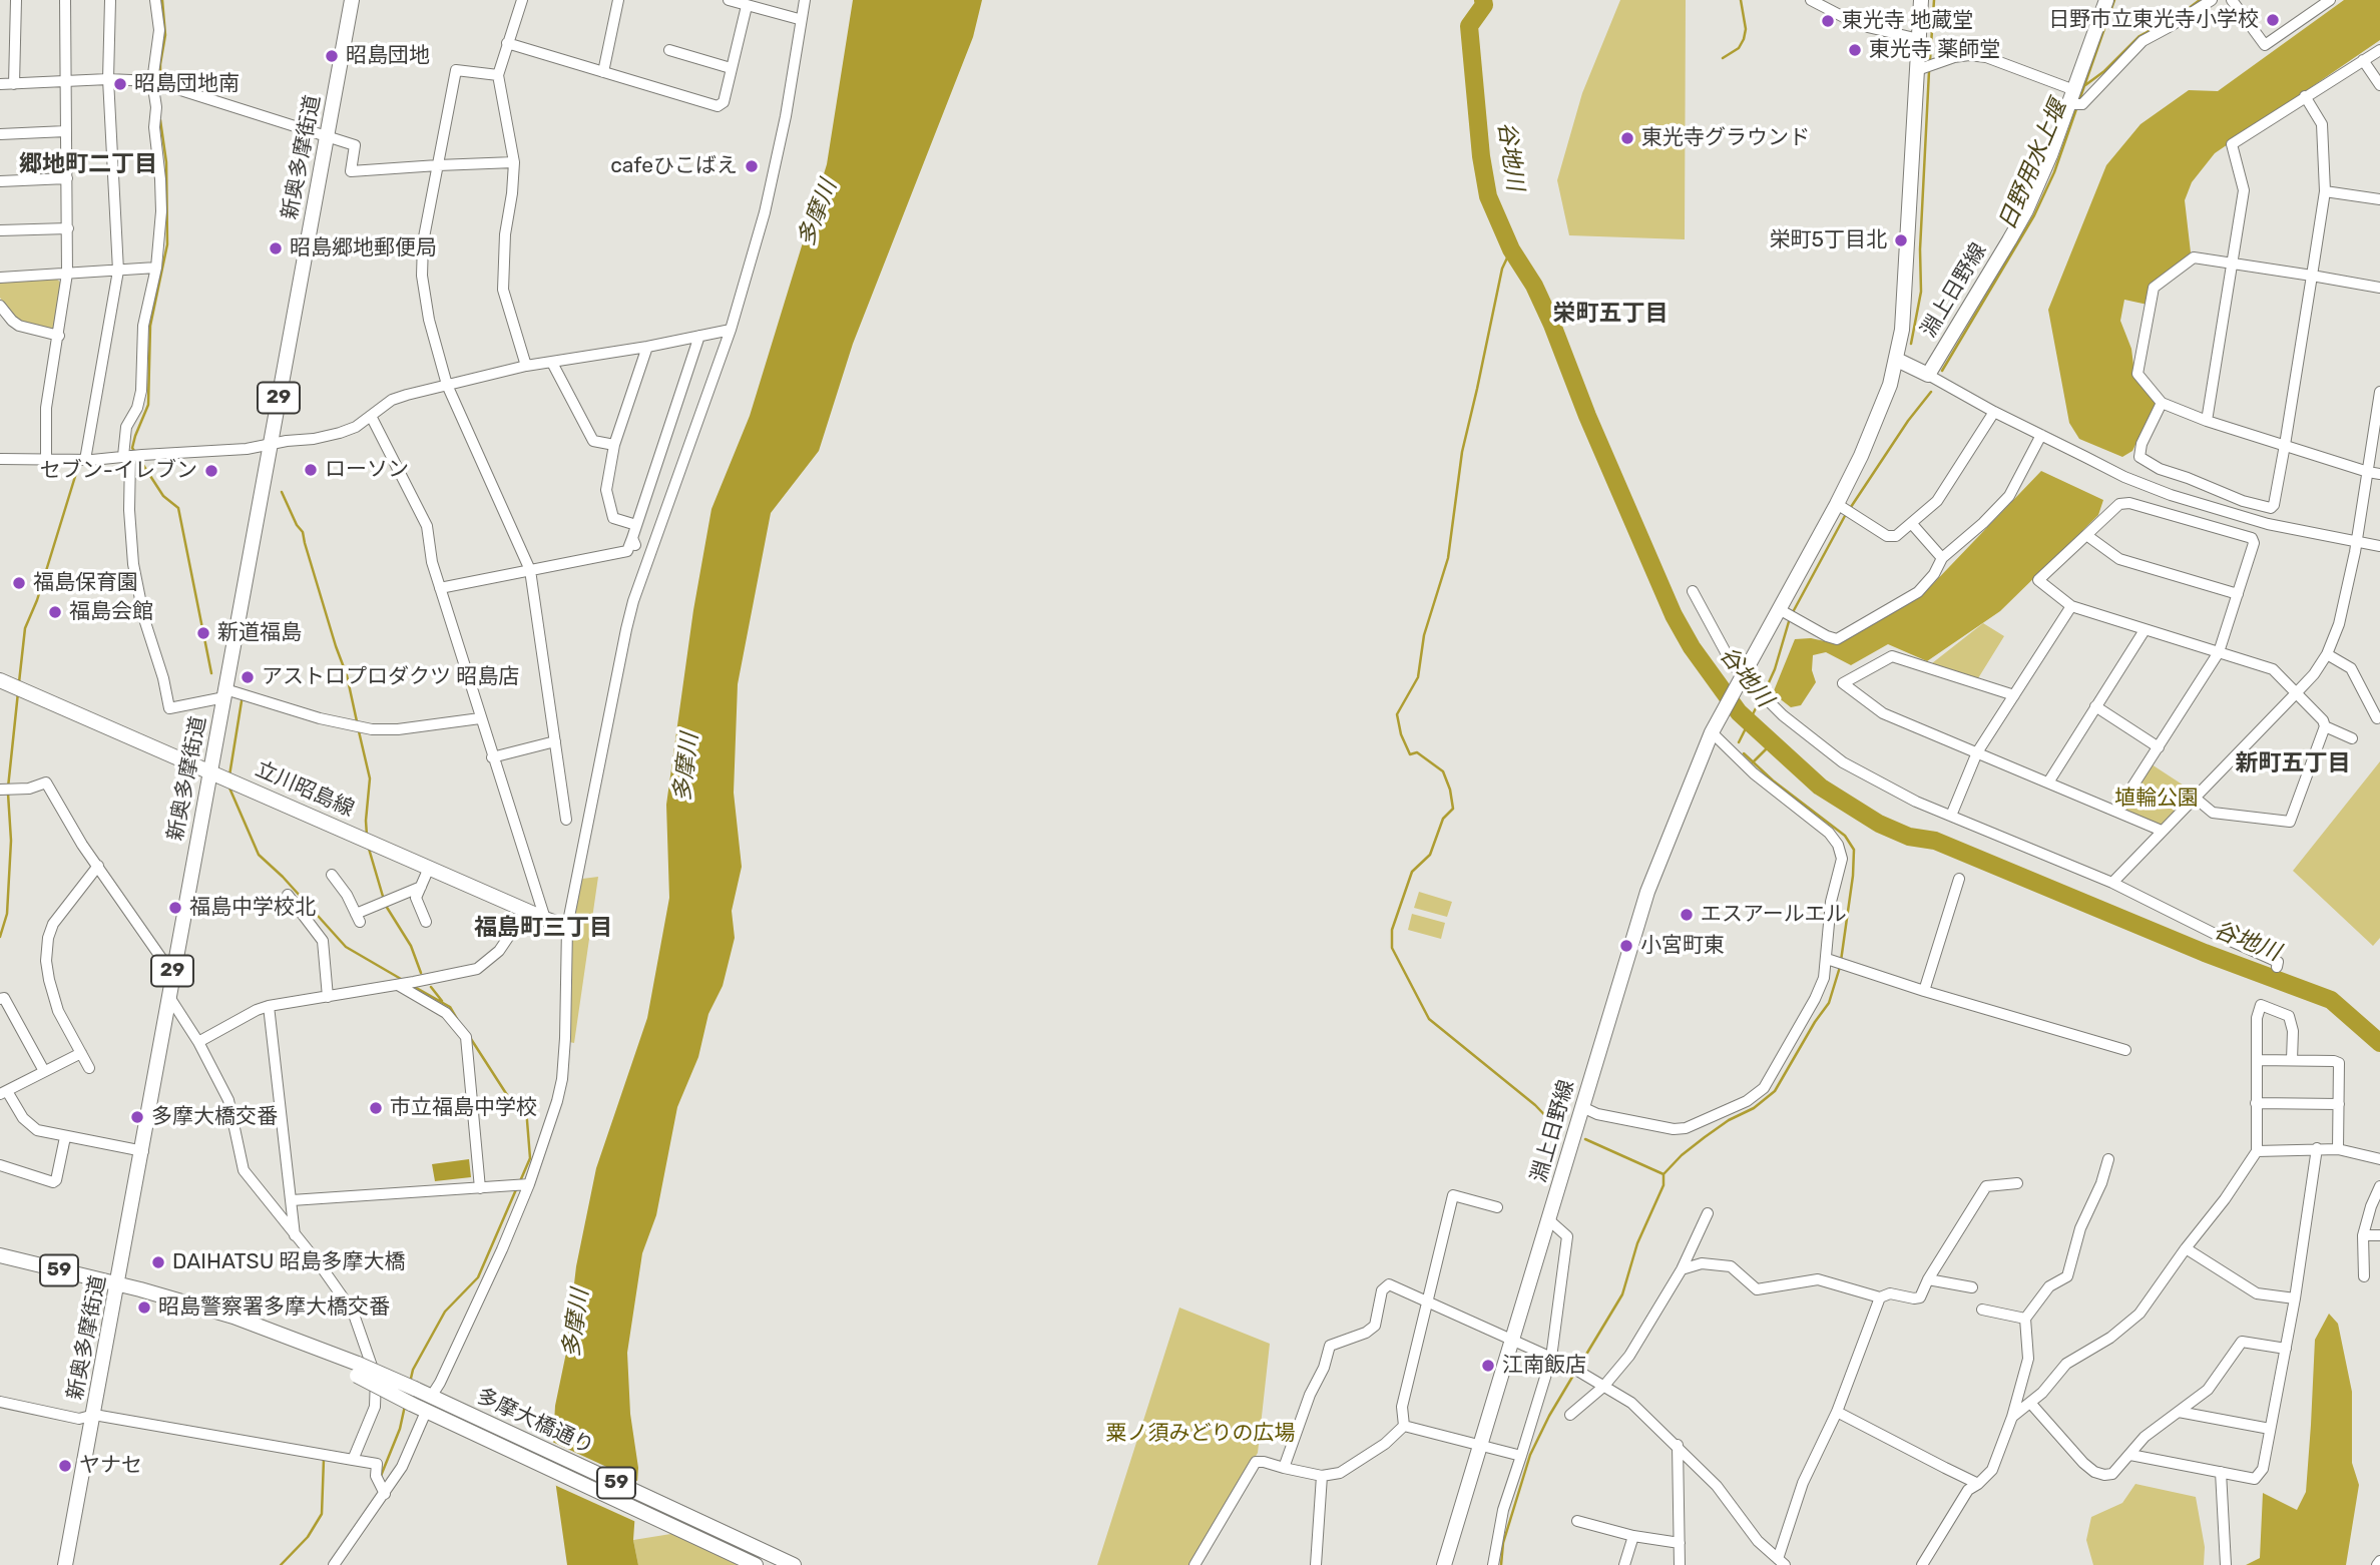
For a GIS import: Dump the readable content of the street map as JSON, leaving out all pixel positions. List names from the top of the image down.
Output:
{
  "streets": {
    "main road": [
      "新奥多摩街道",
      "淵上日野線",
      "29",
      "立川昭島線",
      "59",
      "多摩大橋通り"
    ]
  },
  "crossings": [
    ["新奥多摩街道", "立川昭島線"],
    ["新奥多摩街道", "多摩大橋通り"]
  ],
  "districts": [
    "郷地町二丁目",
    "栄町五丁目",
    "新町五丁目",
    "福島町三丁目"
  ],
  "water": ["谷地川", "日野用水上堰", "多摩川"],
  "parks": ["埴輪公園", "粟ノ須みどりの広場"],
  "places": [
    "日野市立東光寺小学校",
    "東光寺 地蔵堂",
    "東光寺 薬師堂",
    "昭島団地",
    "昭島団地南",
    "東光寺グラウンド",
    "cafeひこばえ",
    "栄町5丁目北",
    "昭島郷地郵便局",
    "ローソン",
    "セブン-イレブン",
    "福島保育園",
    "福島会館",
    "新道福島",
    "アストロプロダクツ 昭島店",
    "福島中学校北",
    "エスアールエル",
    "小宮町東",
    "市立福島中学校",
    "多摩大橋交番",
    "DAIHATSU 昭島多摩大橋",
    "昭島警察署多摩大橋交番",
    "江南飯店",
    "ヤナセ"
  ]
}
